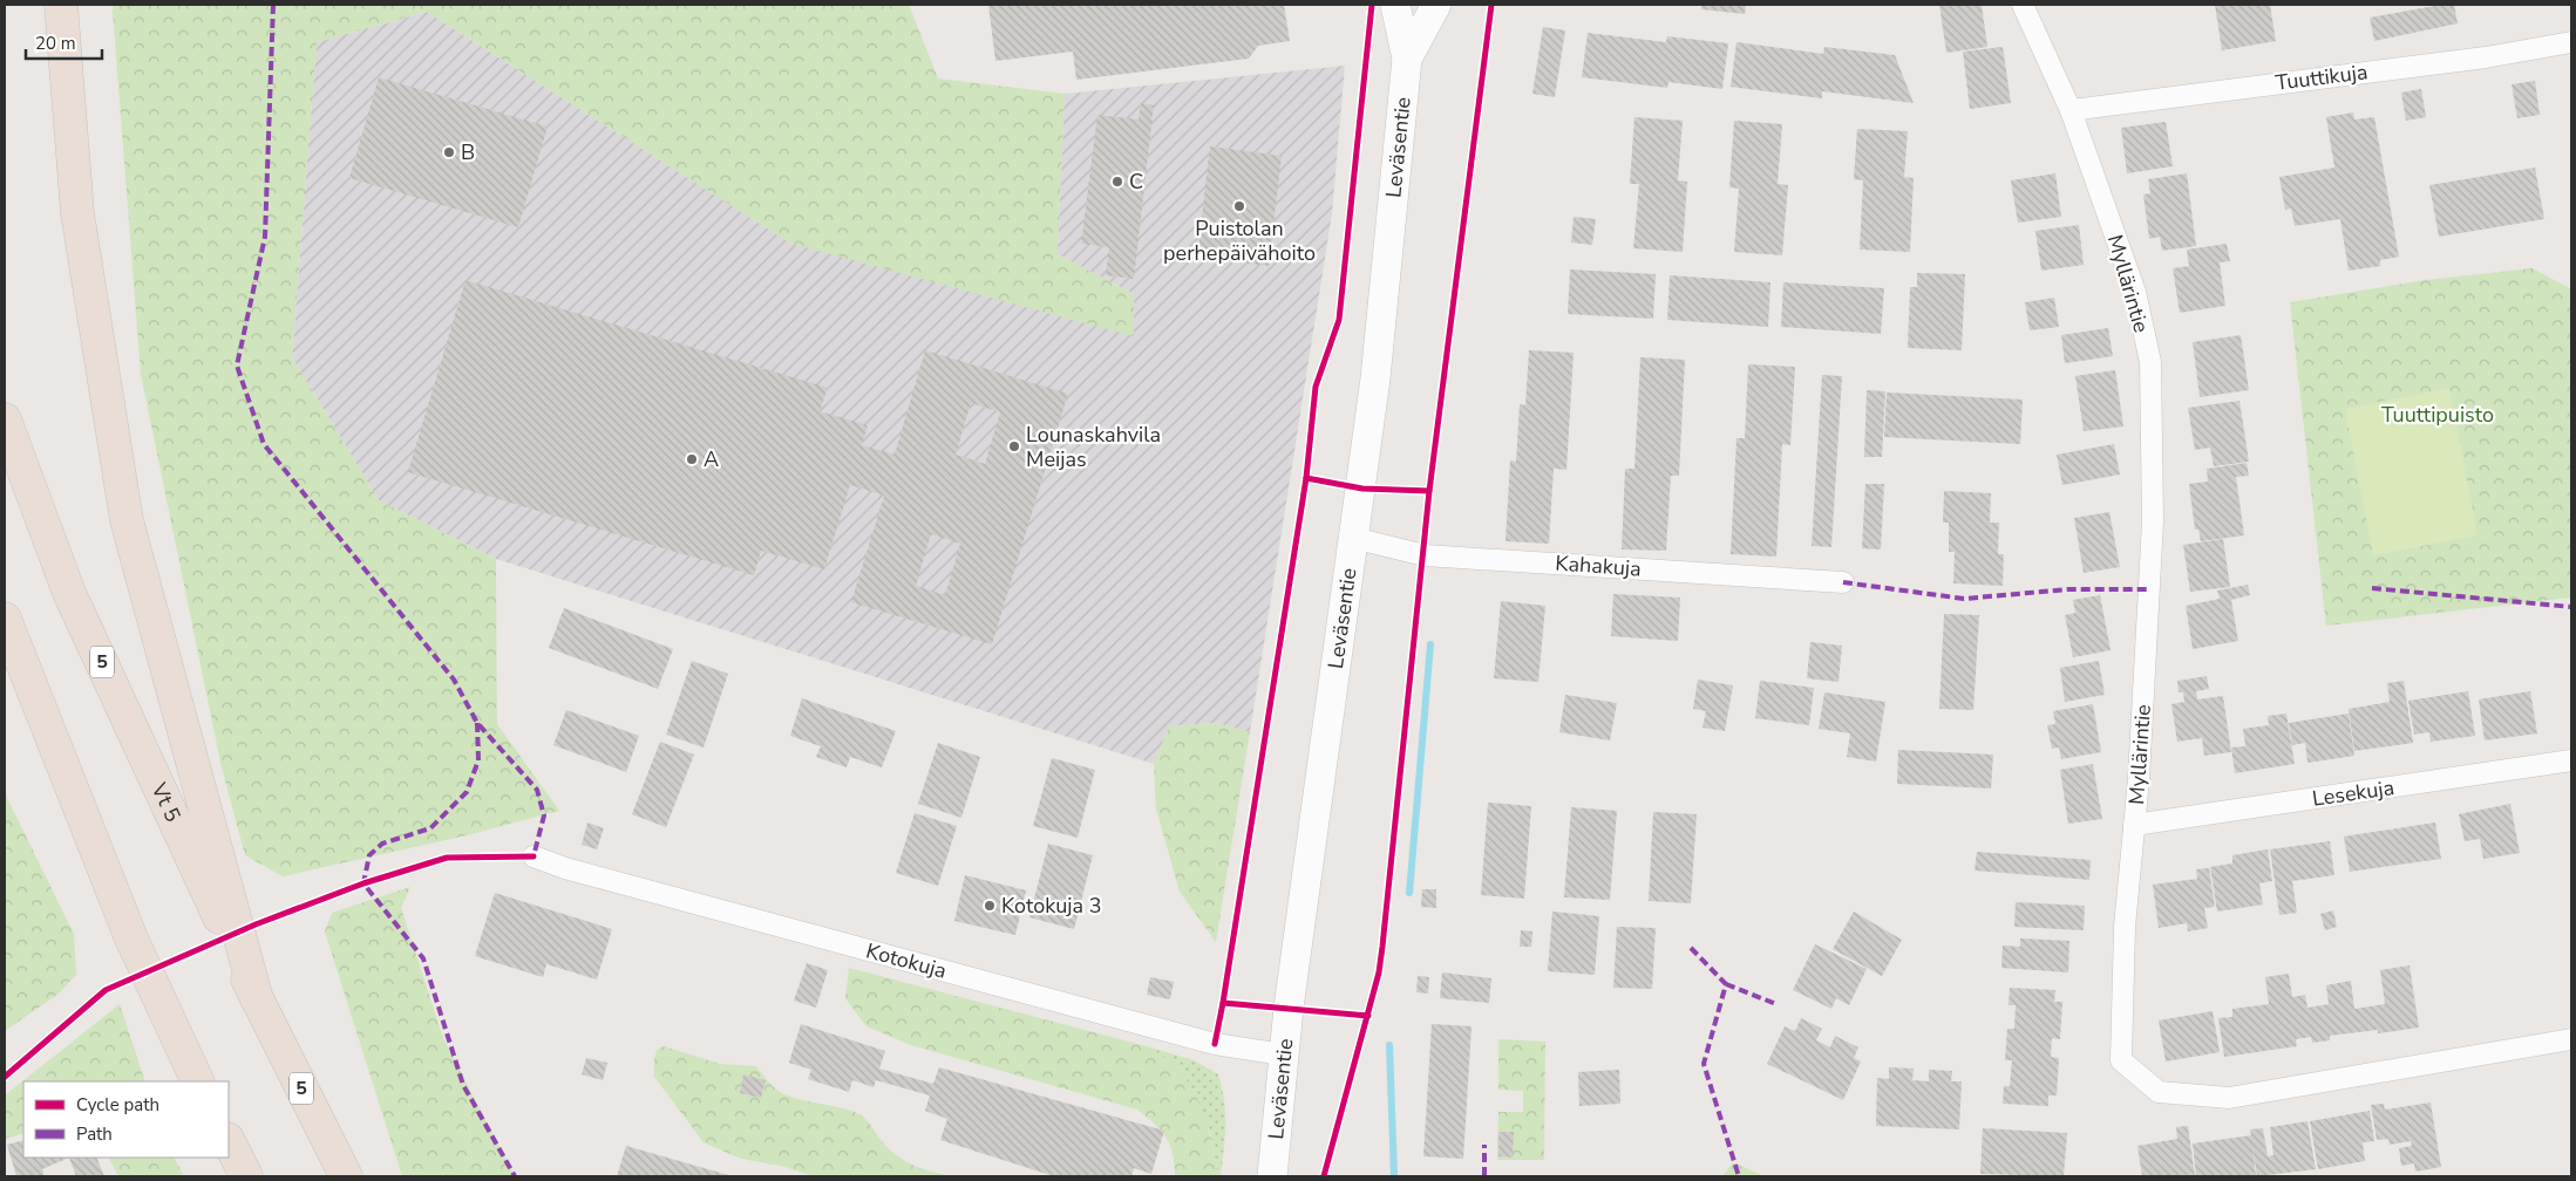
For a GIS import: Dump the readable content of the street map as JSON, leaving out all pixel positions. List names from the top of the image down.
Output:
{
  "streets": {
    "highway": ["5", "Vt 5"],
    "main road": ["Leväsentie"],
    "street": [
      "Tuuttikuja",
      "Myllärintie",
      "Kahakuja",
      "Lesekuja",
      "Kotokuja"
    ]
  },
  "crossings": [
    ["Tuuttikuja", "Myllärintie"],
    ["Leväsentie", "Kahakuja"],
    ["Leväsentie", "Kotokuja"],
    ["Myllärintie", "Lesekuja"],
    ["5", "Vt 5"]
  ],
  "parks": ["Tuuttipuisto"],
  "places": [
    "B",
    "C",
    "Puistolan perhepäivähoito",
    "Lounaskahvila Meijas",
    "A",
    "Kotokuja 3"
  ],
  "legend": ["Cycle path", "Path"],
  "scale_bar": "20 m"
}
